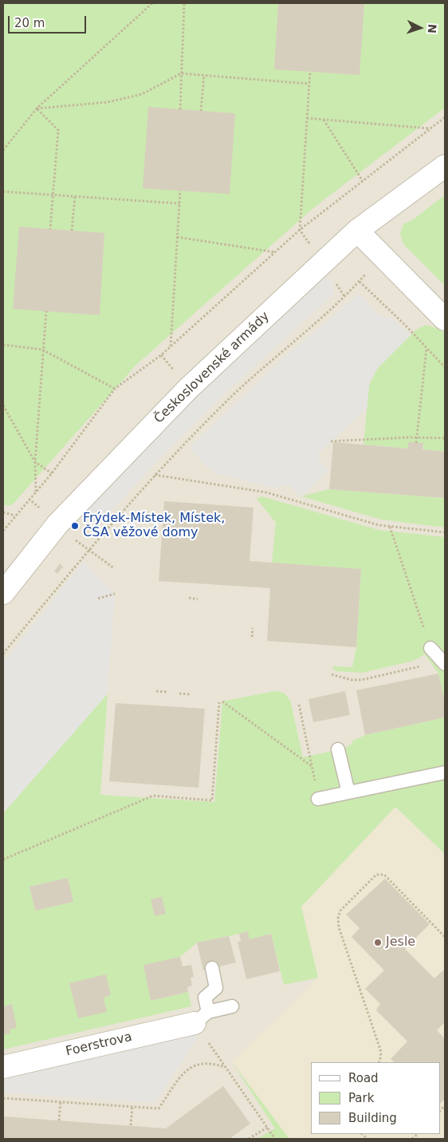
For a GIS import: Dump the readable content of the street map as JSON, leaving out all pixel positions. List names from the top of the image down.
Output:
{
  "streets": {
    "street": ["Československé armády", "Foerstrova"]
  },
  "places": ["Frýdek-Místek, Místek, ČSA věžové domy", "Jesle"],
  "legend": ["Road", "Park", "Building"],
  "scale_bar": "20 m",
  "north": "right"
}
